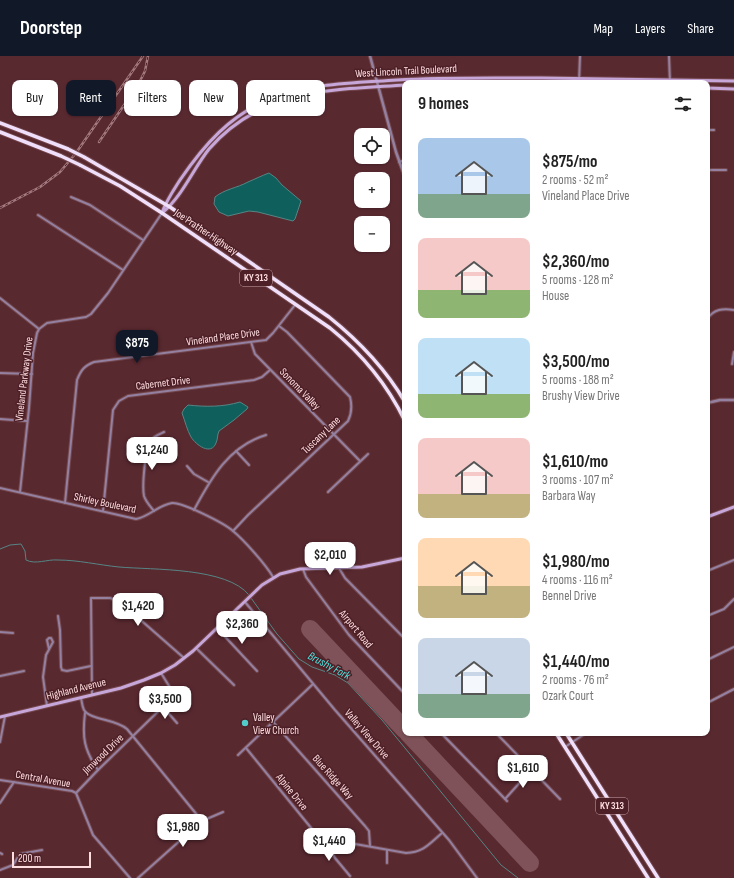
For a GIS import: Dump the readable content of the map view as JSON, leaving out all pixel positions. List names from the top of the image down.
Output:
{
  "streets": {
    "highway": ["Joe Prather Highway", "KY 313"],
    "main road": ["West Lincoln Trail Boulevard", "Highland Avenue"],
    "street": [
      "Vineland Place Drive",
      "Vineland Parkway Drive",
      "Cabernet Drive",
      "Sonoma Valley",
      "Tuscany Lane",
      "Shirley Boulevard",
      "Airport Road",
      "Valley View Drive",
      "Jimwood Drive",
      "Blue Ridge Way",
      "Central Avenue",
      "Alpine Drive"
    ]
  },
  "crossings": [
    ["West Lincoln Trail Boulevard", "Joe Prather Highway"],
    ["West Lincoln Trail Boulevard", "Vineland Parkway Drive"],
    ["Joe Prather Highway", "Vineland Place Drive"],
    ["Joe Prather Highway", "Vineland Parkway Drive"],
    ["Vineland Place Drive", "Sonoma Valley"],
    ["Vineland Place Drive", "Tuscany Lane"],
    ["Vineland Place Drive", "Shirley Boulevard"],
    ["Vineland Parkway Drive", "Shirley Boulevard"],
    ["Cabernet Drive", "Sonoma Valley"],
    ["Cabernet Drive", "Shirley Boulevard"],
    ["Sonoma Valley", "Tuscany Lane"],
    ["Tuscany Lane", "Shirley Boulevard"],
    ["Shirley Boulevard", "Highland Avenue"],
    ["Airport Road", "Highland Avenue"],
    ["Highland Avenue", "Valley View Drive"],
    ["Highland Avenue", "Jimwood Drive"],
    ["Valley View Drive", "Alpine Drive"],
    ["Jimwood Drive", "Central Avenue"],
    ["Blue Ridge Way", "Alpine Drive"]
  ],
  "water": ["Brushy Fork"],
  "places": ["Valley View Church"],
  "scale_bar": "200 m",
  "page": {
    "header": "Doorstep",
    "nav": ["Map", "Layers", "Share"],
    "chip": [
      "Buy",
      "Rent",
      "Filters",
      "New",
      "Apartment"
    ],
    "heading": "9 homes",
    "map_buttons": ["+", "−"],
    "list": [
      {
        "name": "$875/mo",
        "note": "2 rooms · 52 m² · Vineland Place Drive"
      },
      {
        "name": "$2,360/mo",
        "note": "5 rooms · 128 m² · House"
      },
      {
        "name": "$3,500/mo",
        "note": "5 rooms · 188 m² · Brushy View Drive"
      },
      {
        "name": "$1,610/mo",
        "note": "3 rooms · 107 m² · Barbara Way"
      },
      {
        "name": "$1,980/mo",
        "note": "4 rooms · 116 m² · Bennel Drive"
      },
      {
        "name": "$1,440/mo",
        "note": "2 rooms · 76 m² · Ozark Court"
      }
    ],
    "price": [
      "$875",
      "$1,240",
      "$2,010",
      "$1,420",
      "$2,360",
      "$3,500",
      "$1,610",
      "$1,980",
      "$1,440"
    ],
    "scale": "200 m"
  }
}
